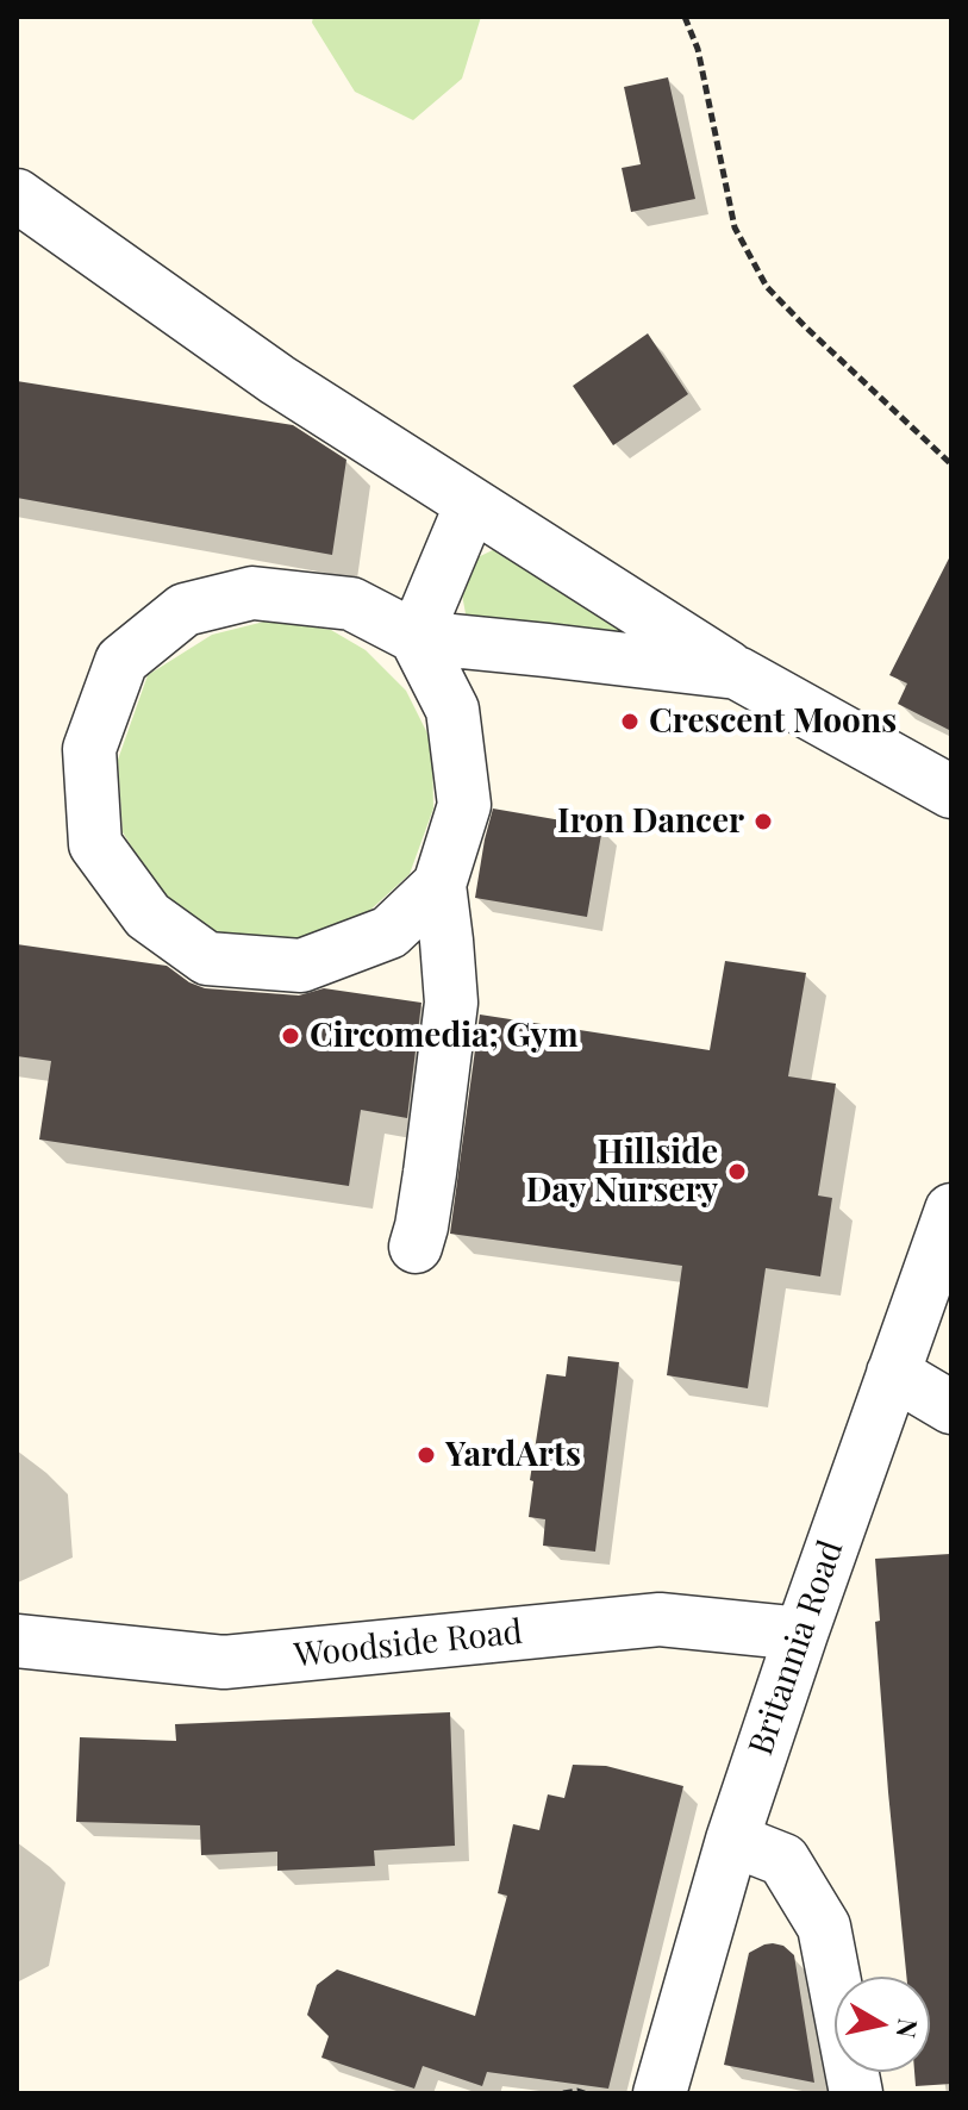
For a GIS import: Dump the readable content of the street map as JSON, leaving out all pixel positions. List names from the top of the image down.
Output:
{
  "streets": {
    "street": ["Woodside Road", "Britannia Road"]
  },
  "crossings": [
    ["Woodside Road", "Britannia Road"]
  ],
  "places": [
    "Crescent Moons",
    "Iron Dancer",
    "Circomedia; Gym",
    "Hillside Day Nursery",
    "YardArts"
  ],
  "north": "right"
}
